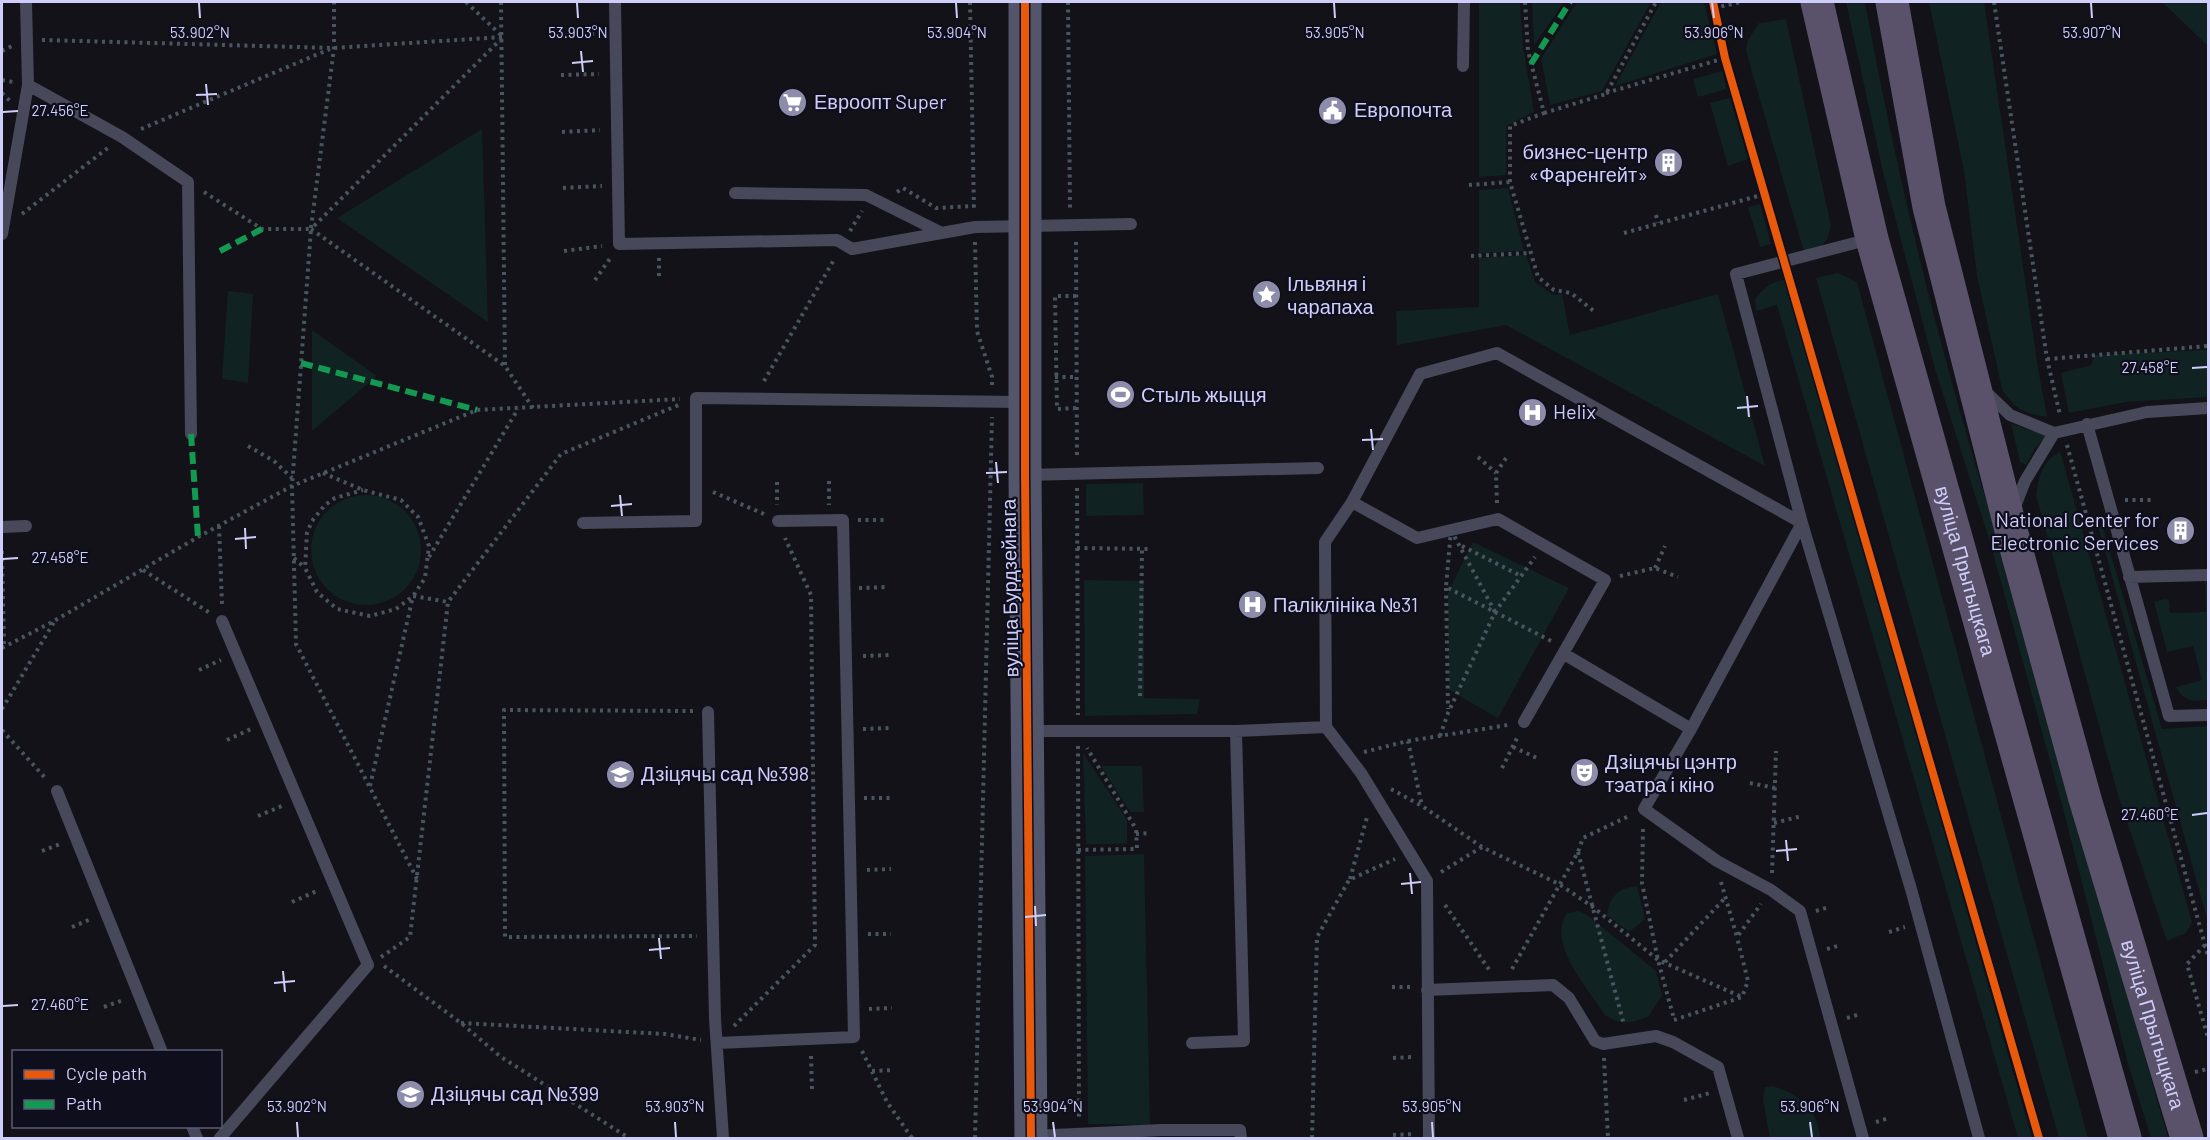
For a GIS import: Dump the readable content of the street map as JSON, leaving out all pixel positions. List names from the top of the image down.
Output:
{
  "streets": {
    "main road": ["вуліца Прытыцкага"],
    "street": ["вуліца Бурдзейнага"]
  },
  "places": {
    "supermarket": ["Евроопт Super"],
    "public building": ["Европочта"],
    "building": ["бизнес-центр «Фаренгейт»", "National Center for Electronic Services"],
    "place": ["Ільвяня і чарапаха"],
    "sports": ["Стыль жыцця"],
    "hospital": ["Helix", "Паліклініка №31"],
    "theatre": ["Дзіцячы цэнтр тэатра і кіно"],
    "school or university": ["Дзіцячы сад №398", "Дзіцячы сад №399"]
  },
  "legend": ["Cycle path", "Path"],
  "coordinates": [
    "53.902°N",
    "53.903°N",
    "53.904°N",
    "53.905°N",
    "53.906°N",
    "53.907°N",
    "27.456°E",
    "27.458°E",
    "27.460°E"
  ]
}
